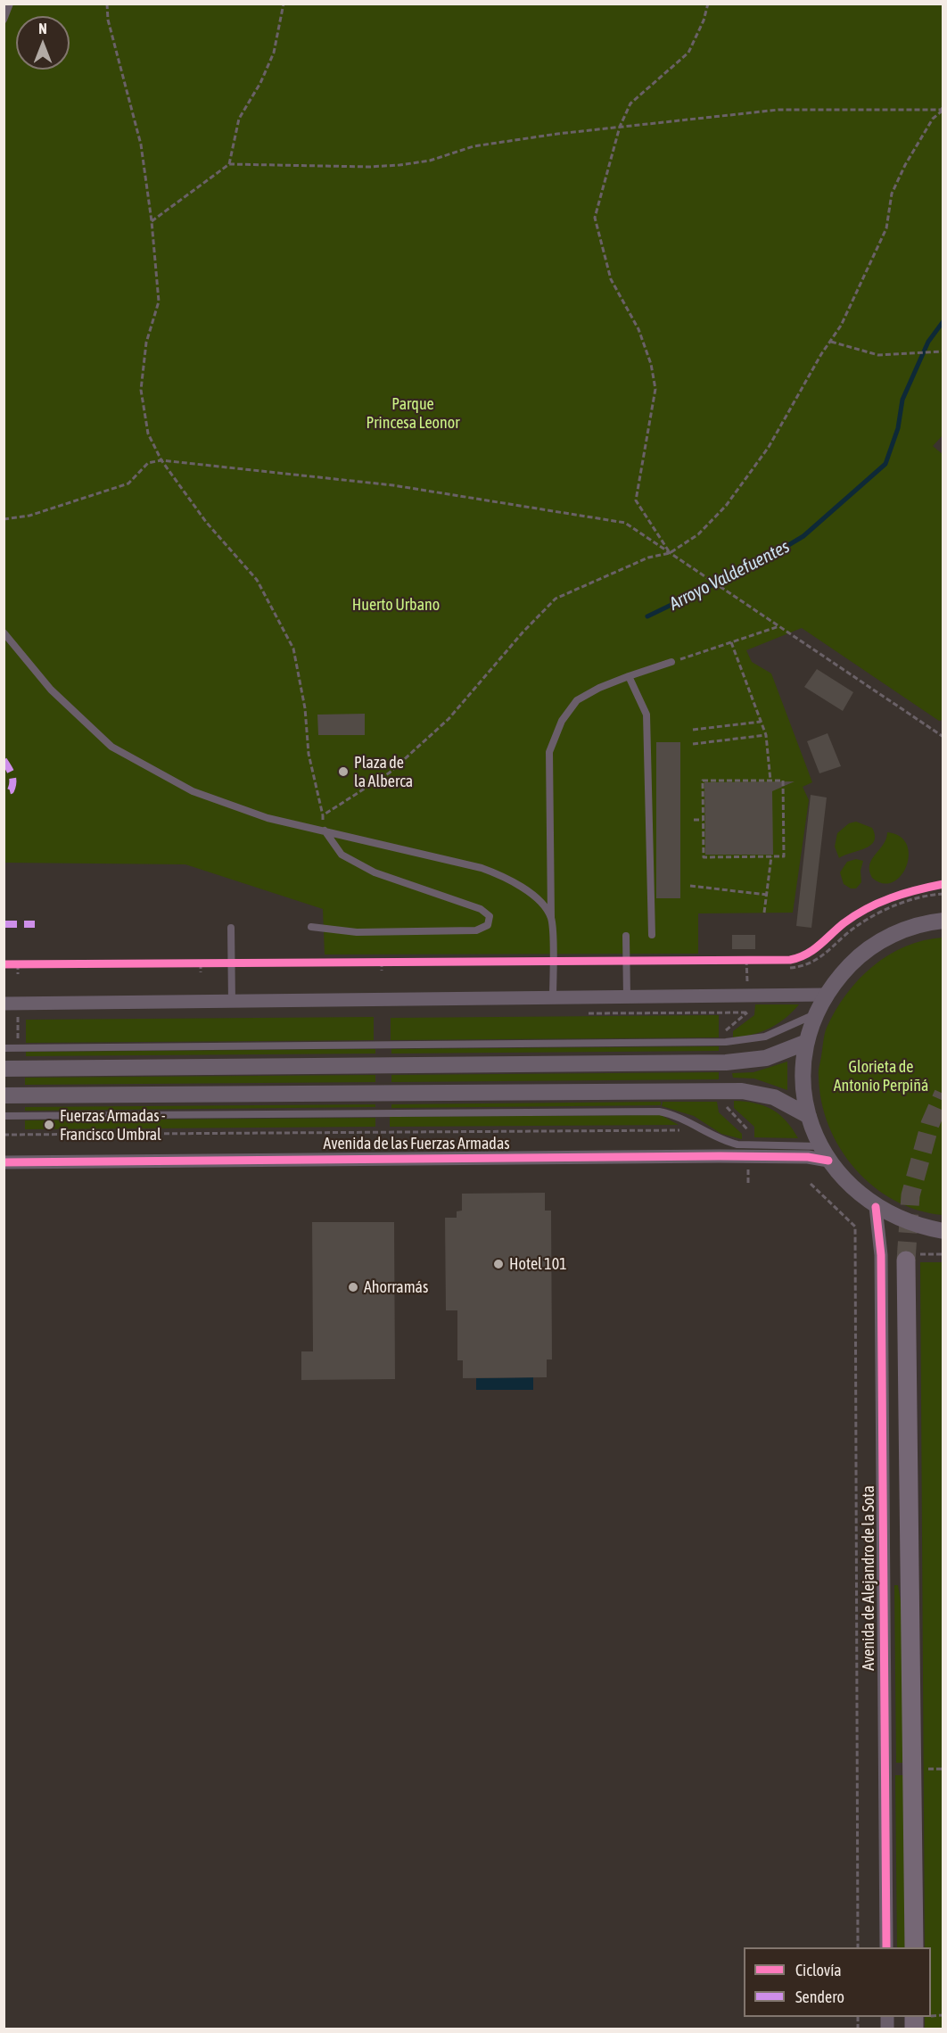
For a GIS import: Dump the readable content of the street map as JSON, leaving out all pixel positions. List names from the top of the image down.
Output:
{
  "streets": {
    "street": ["Avenida de las Fuerzas Armadas", "Avenida de Alejandro de la Sota"]
  },
  "water": ["Arroyo Valdefuentes"],
  "parks": ["Parque Princesa Leonor", "Huerto Urbano", "Glorieta de Antonio Perpiñá"],
  "places": [
    "Plaza de la Alberca",
    "Fuerzas Armadas - Francisco Umbral",
    "Hotel 101",
    "Ahorramás"
  ],
  "legend": ["Ciclovía", "Sendero"],
  "north": "top"
}
